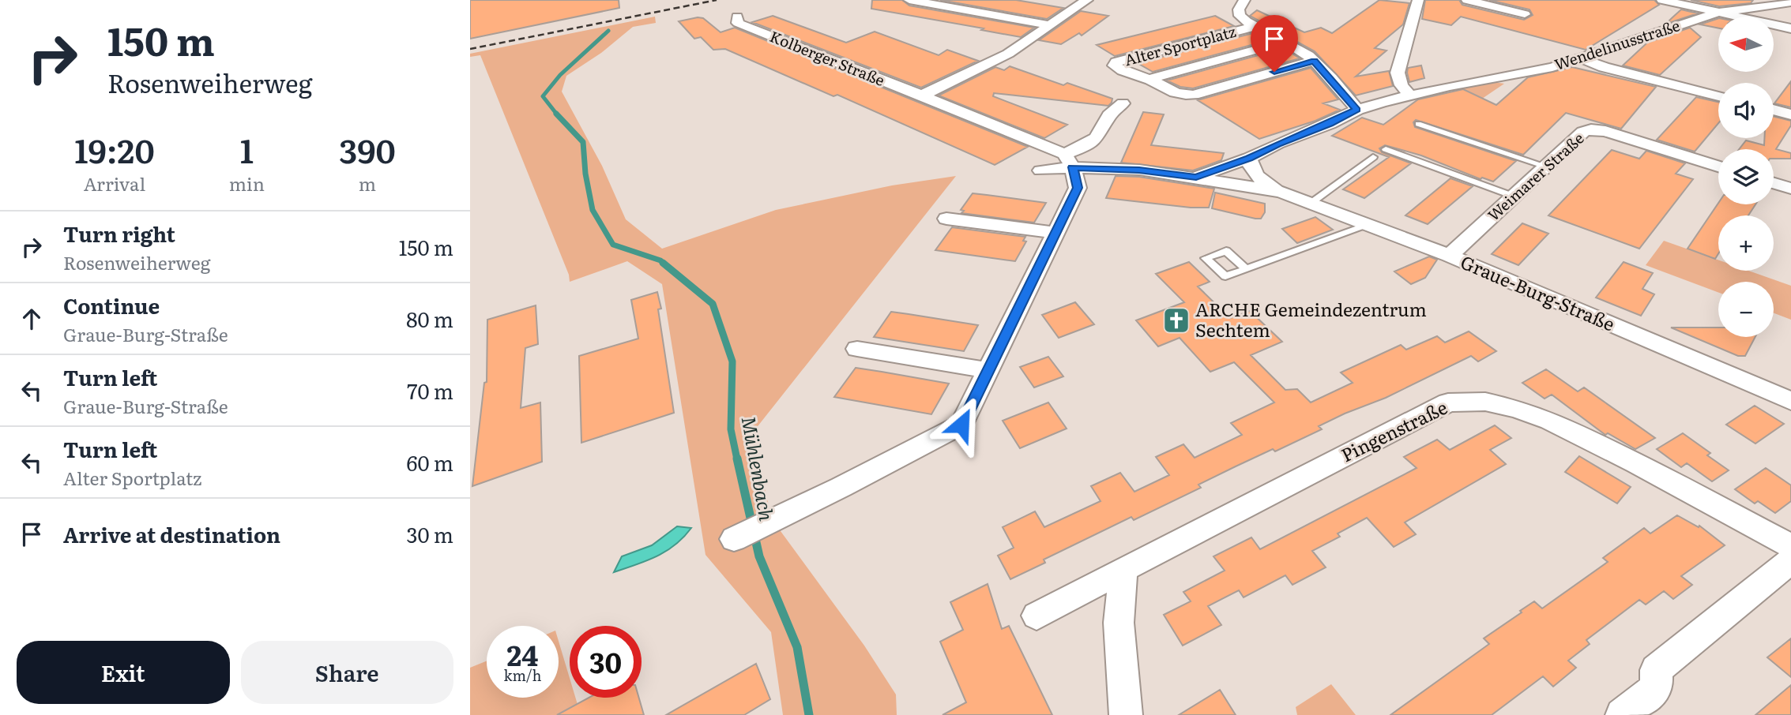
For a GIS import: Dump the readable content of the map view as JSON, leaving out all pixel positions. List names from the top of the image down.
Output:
{
  "streets": {
    "street": [
      "Wendelinusstraße",
      "Alter Sportplatz",
      "Kolberger Straße",
      "Weimarer Straße",
      "Graue-Burg-Straße",
      "Pingenstraße"
    ]
  },
  "crossings": [
    ["Kolberger Straße", "Graue-Burg-Straße"],
    ["Weimarer Straße", "Graue-Burg-Straße"]
  ],
  "water": ["Mühlenbach"],
  "places": {
    "church": ["ARCHE Gemeindezentrum Sechtem"]
  },
  "north": "left",
  "page": {
    "turn": ["150 m", "Rosenweiherweg"],
    "map_buttons": ["+", "−"],
    "eta": [
      "19:20",
      "Arrival",
      "1",
      "min",
      "390",
      "m"
    ],
    "list": [
      {
        "name": "Turn right",
        "note": "Rosenweiherweg",
        "value": "150 m"
      },
      {
        "name": "Continue",
        "note": "Graue-Burg-Straße",
        "value": "80 m"
      },
      {
        "name": "Turn left",
        "note": "Graue-Burg-Straße",
        "value": "70 m"
      },
      {
        "name": "Turn left",
        "note": "Alter Sportplatz",
        "value": "60 m"
      },
      {
        "name": "Arrive at destination",
        "value": "30 m"
      }
    ],
    "speed": "24 km/h",
    "limit": "30",
    "buttons": ["Exit", "Share"]
  }
}
